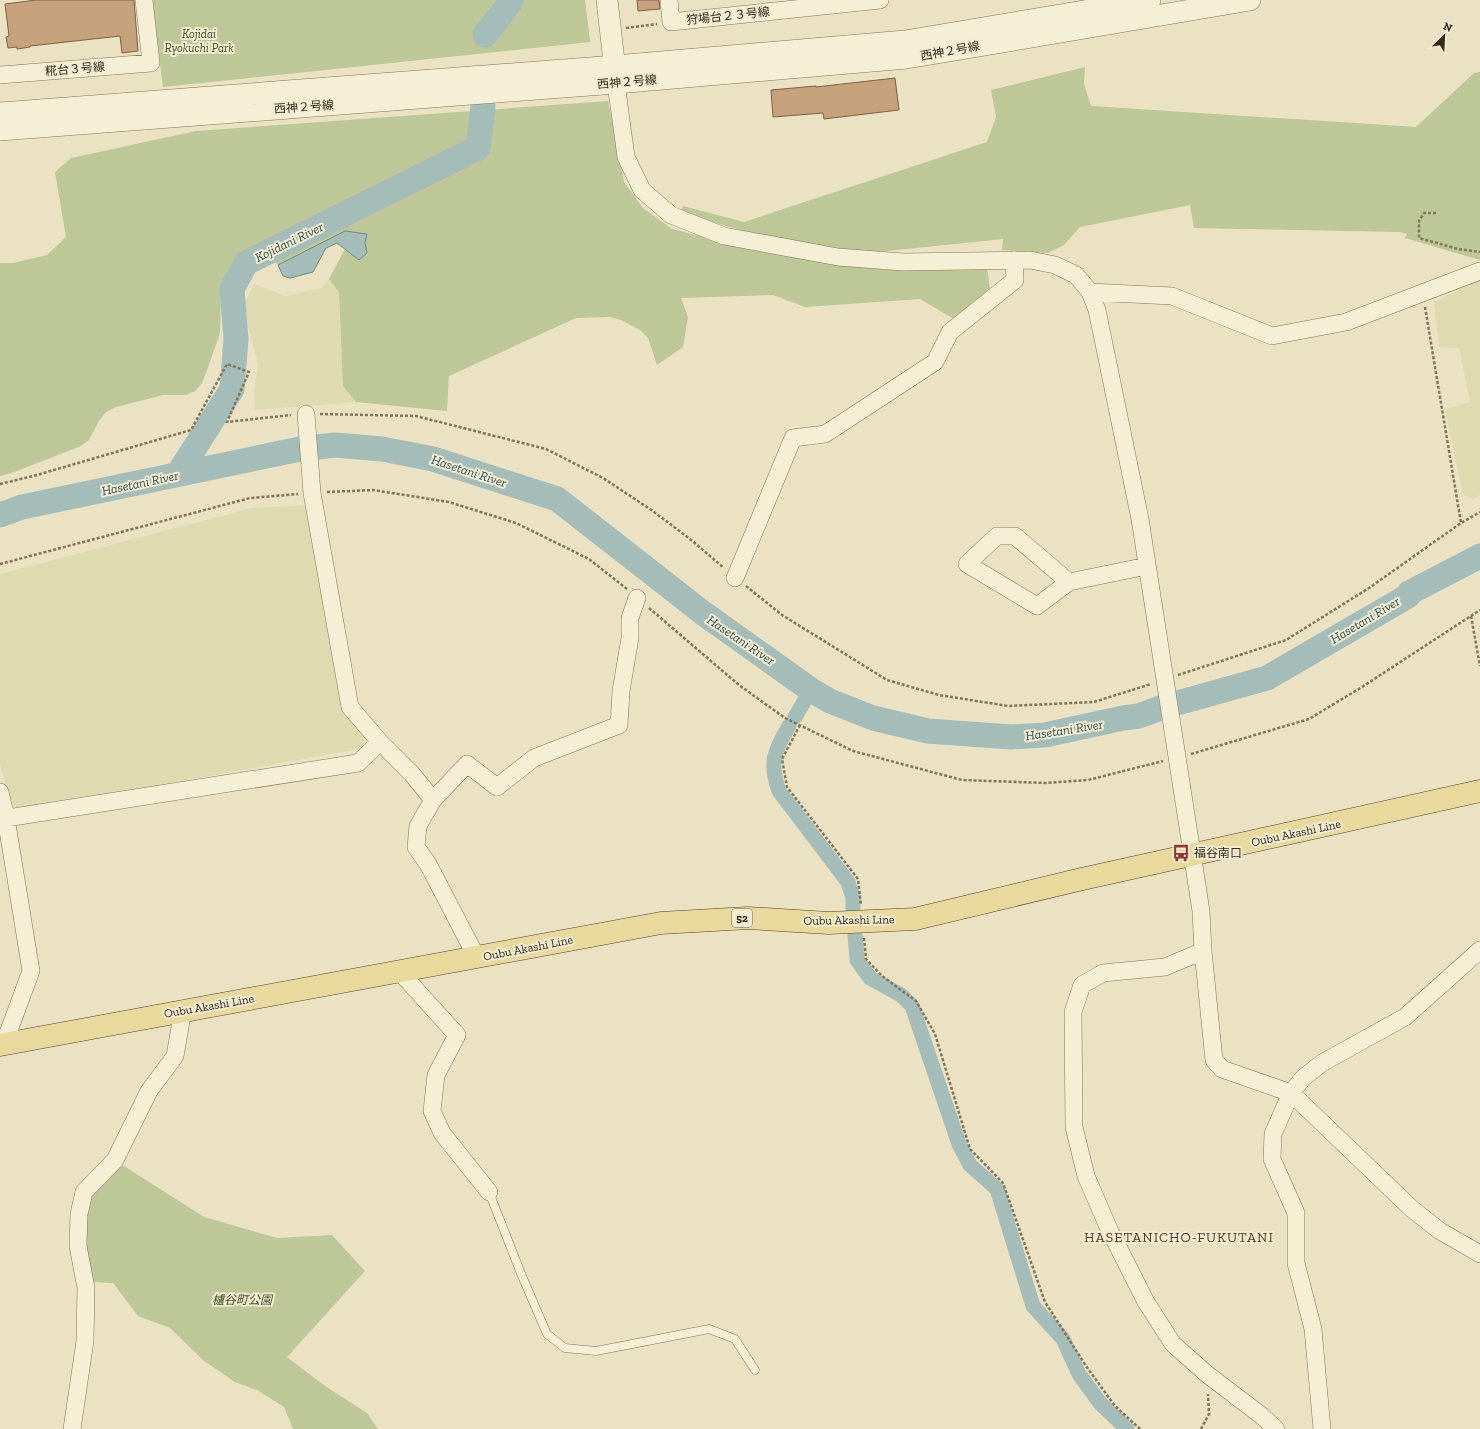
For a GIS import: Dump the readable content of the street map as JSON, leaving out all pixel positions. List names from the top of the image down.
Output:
{
  "streets": {
    "main road": ["Oubu Akashi Line", "52"],
    "street": ["狩場台２３号線", "西神２号線", "糀台３号線"]
  },
  "districts": ["HASETANICHO-FUKUTANI"],
  "water": ["Kojidani River", "Hasetani River"],
  "parks": ["Kojidai Ryokuchi Park", "櫨谷町公園"],
  "places": {
    "bus stop": ["福谷南口"]
  },
  "north": "top right"
}
